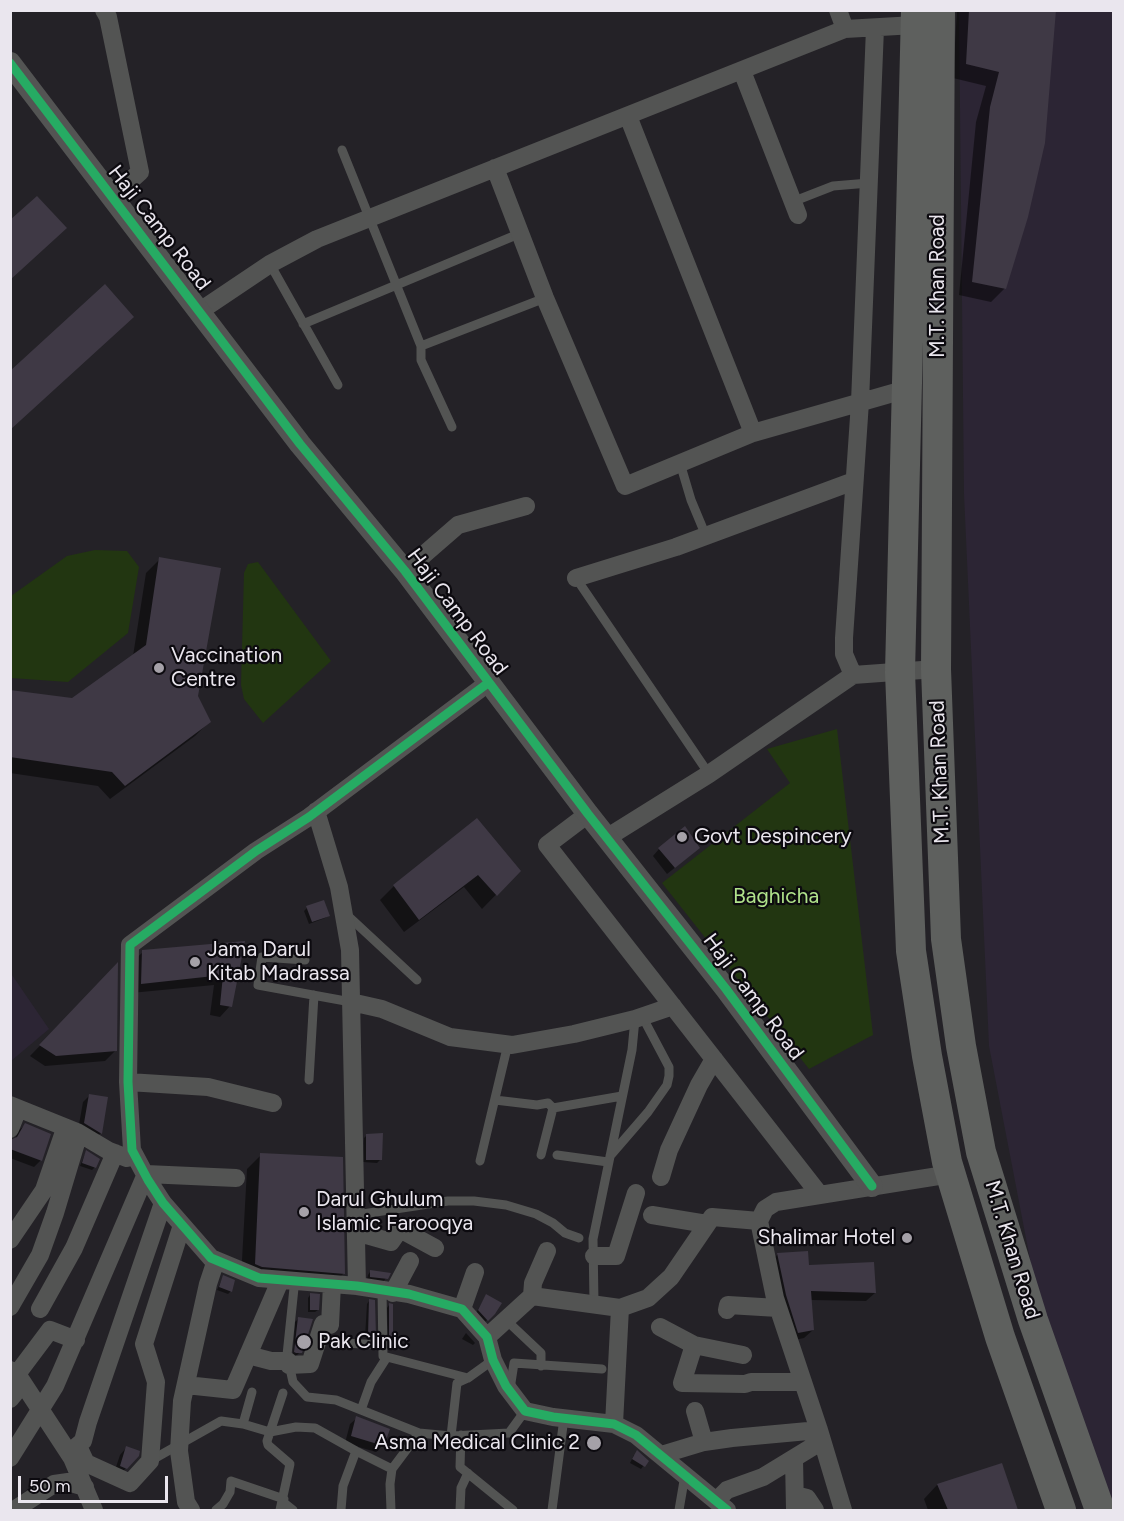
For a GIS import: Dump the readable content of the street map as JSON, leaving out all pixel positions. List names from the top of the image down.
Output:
{
  "streets": {
    "highway": ["M.T. Khan Road"],
    "street": ["Haji Camp Road"]
  },
  "parks": ["Baghicha"],
  "places": [
    "Vaccination Centre",
    "Govt Despincery",
    "Jama Darul Kitab Madrassa",
    "Darul Ghulum Islamic Farooqya",
    "Shalimar Hotel",
    "Pak Clinic",
    "Asma Medical Clinic 2"
  ],
  "scale_bar": "50 m"
}
